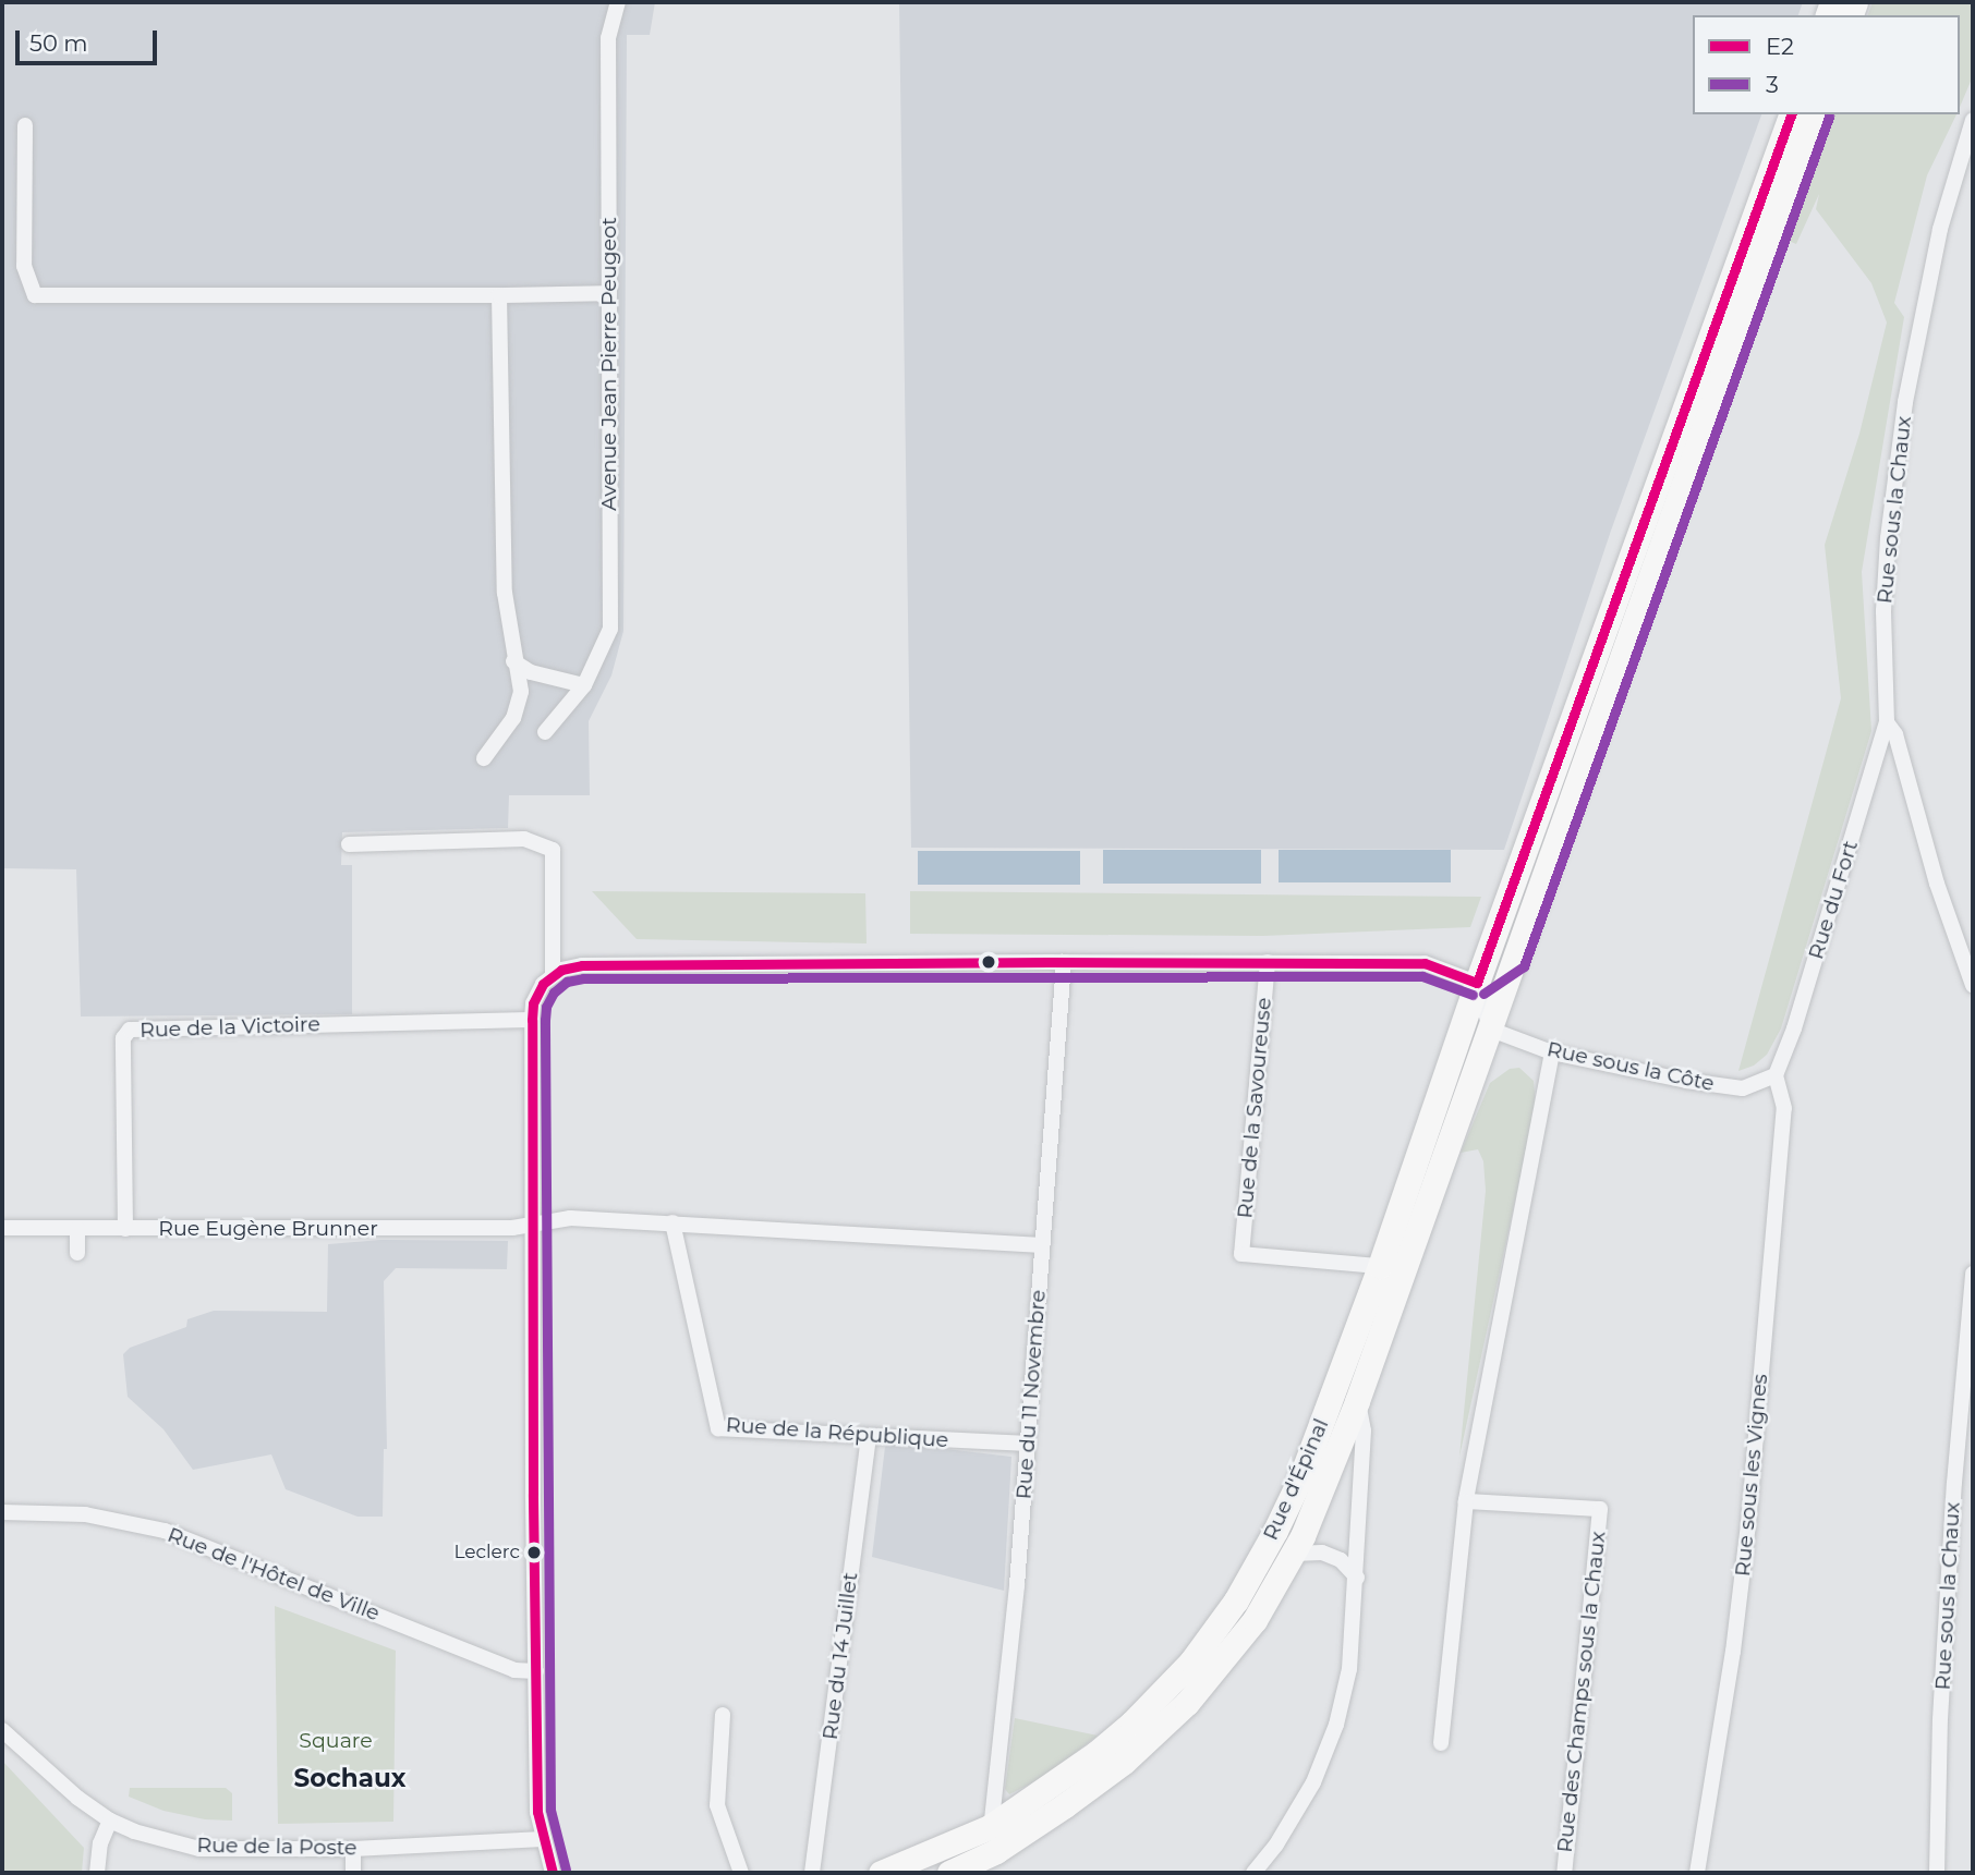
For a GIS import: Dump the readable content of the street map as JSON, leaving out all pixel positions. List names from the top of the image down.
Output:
{
  "streets": {
    "main road": ["Rue d'Épinal"],
    "street": [
      "Avenue Jean Pierre Peugeot",
      "Rue sous la Chaux",
      "Rue du Fort",
      "Rue de la Victoire",
      "Rue sous la Côte",
      "Rue de la Savoureuse",
      "Rue Eugène Brunner",
      "Rue du 11 Novembre",
      "Rue de la République",
      "Rue sous les Vignes",
      "Rue de l'Hôtel de Ville",
      "Rue du 14 Juillet",
      "Rue des Champs sous la Chaux",
      "Rue de la Poste"
    ]
  },
  "crossings": [
    ["Rue sous la Chaux", "Rue du Fort"],
    ["Rue du Fort", "Rue sous la Côte"],
    ["Rue du Fort", "Rue sous les Vignes"],
    ["Rue de la Victoire", "Rue Eugène Brunner"],
    ["Rue sous la Côte", "Rue sous les Vignes"],
    ["Rue sous la Côte", "Rue d'Épinal"],
    ["Rue de la Savoureuse", "Rue d'Épinal"],
    ["Rue du 11 Novembre", "Rue de la République"],
    ["Rue du 11 Novembre", "Rue d'Épinal"],
    ["Rue de la République", "Rue du 14 Juillet"]
  ],
  "districts": ["Sochaux"],
  "parks": ["Square"],
  "places": ["Leclerc"],
  "lines": ["transit line E2", "transit line 3"],
  "legend": ["E2", "3"],
  "scale_bar": "50 m"
}
